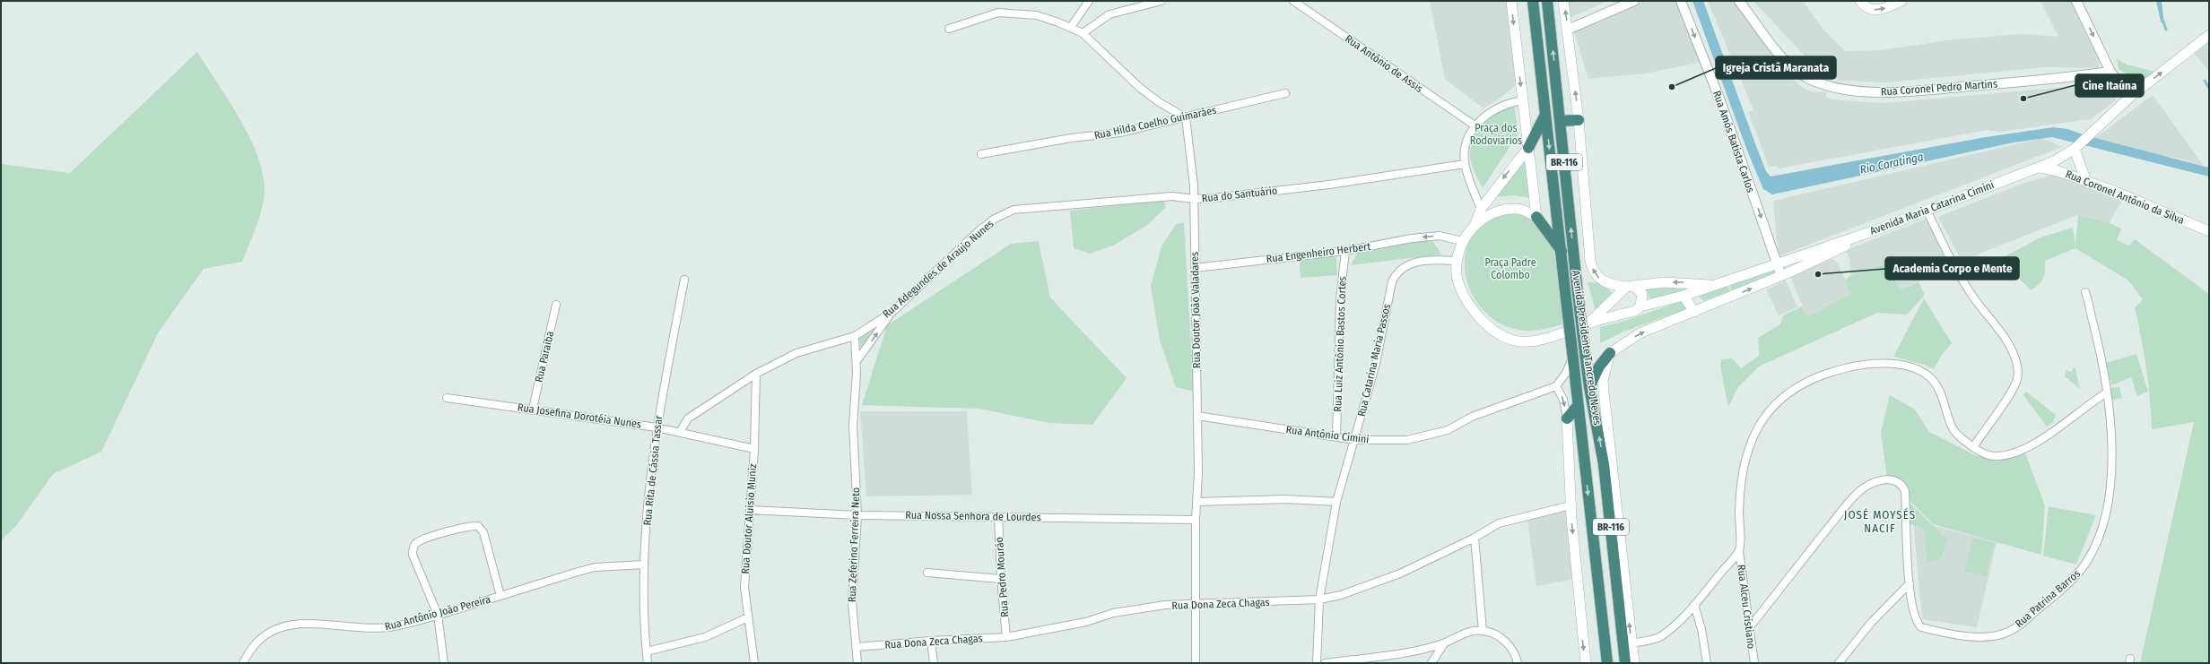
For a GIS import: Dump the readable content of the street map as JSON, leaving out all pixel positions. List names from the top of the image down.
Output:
{
  "streets": {
    "highway": ["BR-116", "Avenida Presidente Tancredo Neves"],
    "main road": ["Rua Coronel Antônio da Silva", "Avenida Maria Catarina Cimini"],
    "street": [
      "Rua Antônio de Assis",
      "Rua Coronel Pedro Martins",
      "Rua Hilda Coelho Guimarães",
      "Rua Amós Batista Carlos",
      "Rua do Santuário",
      "Rua Engenheiro Herbert",
      "Rua Adegundes de Araújo Nunes",
      "Rua Doutor João Valadares",
      "Rua Luiz Antônio Bastos Cortes",
      "Rua Paraíba",
      "Rua Catarina Maria Passos",
      "Rua Josefina Dorotéia Nunes",
      "Rua Antônio Cimini",
      "Rua Rita de Cássia Tassar",
      "Rua Nossa Senhora de Lourdes",
      "Rua Doutor Aluísio Muniz",
      "Rua Zeferino Ferreira Neto",
      "Rua Pedro Mourão",
      "Rua Patrina Barros",
      "Rua Dona Zeca Chagas",
      "Rua Alceu Cristiano",
      "Rua Antônio João Pereira"
    ]
  },
  "crossings": [
    ["Rua Hilda Coelho Guimarães", "Rua Doutor João Valadares"],
    ["Rua Amós Batista Carlos", "Avenida Maria Catarina Cimini"],
    ["Rua do Santuário", "Rua Adegundes de Araújo Nunes"],
    ["Rua do Santuário", "Rua Doutor João Valadares"],
    ["Rua Coronel Antônio da Silva", "Avenida Maria Catarina Cimini"],
    ["Avenida Maria Catarina Cimini", "Rua Engenheiro Herbert"],
    ["Avenida Maria Catarina Cimini", "Avenida Presidente Tancredo Neves"],
    ["Avenida Maria Catarina Cimini", "Rua Catarina Maria Passos"],
    ["Rua Engenheiro Herbert", "Rua Doutor João Valadares"],
    ["Rua Engenheiro Herbert", "Rua Luiz Antônio Bastos Cortes"],
    ["Rua Adegundes de Araújo Nunes", "Rua Josefina Dorotéia Nunes"],
    ["Rua Adegundes de Araújo Nunes", "Rua Doutor Aluísio Muniz"],
    ["Rua Adegundes de Araújo Nunes", "Rua Zeferino Ferreira Neto"],
    ["Rua Doutor João Valadares", "Rua Antônio Cimini"],
    ["Rua Doutor João Valadares", "Rua Nossa Senhora de Lourdes"],
    ["Rua Doutor João Valadares", "Rua Dona Zeca Chagas"],
    ["Rua Luiz Antônio Bastos Cortes", "Rua Antônio Cimini"],
    ["Rua Paraíba", "Rua Josefina Dorotéia Nunes"],
    ["Rua Catarina Maria Passos", "Rua Antônio Cimini"],
    ["Rua Josefina Dorotéia Nunes", "Rua Rita de Cássia Tassar"],
    ["Rua Josefina Dorotéia Nunes", "Rua Doutor Aluísio Muniz"],
    ["Rua Rita de Cássia Tassar", "Rua Antônio João Pereira"],
    ["Rua Nossa Senhora de Lourdes", "Rua Doutor Aluísio Muniz"],
    ["Rua Nossa Senhora de Lourdes", "Rua Zeferino Ferreira Neto"],
    ["Rua Nossa Senhora de Lourdes", "Rua Pedro Mourão"],
    ["Rua Zeferino Ferreira Neto", "Rua Dona Zeca Chagas"],
    ["Rua Pedro Mourão", "Rua Dona Zeca Chagas"],
    ["Rua Patrina Barros", "Rua Alceu Cristiano"]
  ],
  "one_way": ["Rua Amós Batista Carlos", "Rua Engenheiro Herbert"],
  "districts": ["JOSÉ MOYSÉS NACIF"],
  "water": ["Rio Caratinga"],
  "parks": ["Praça dos Rodoviários", "Praça Padre Colombo"],
  "places": ["Igreja Cristã Maranata", "Cine Itaúna", "Academia Corpo e Mente"]
}
